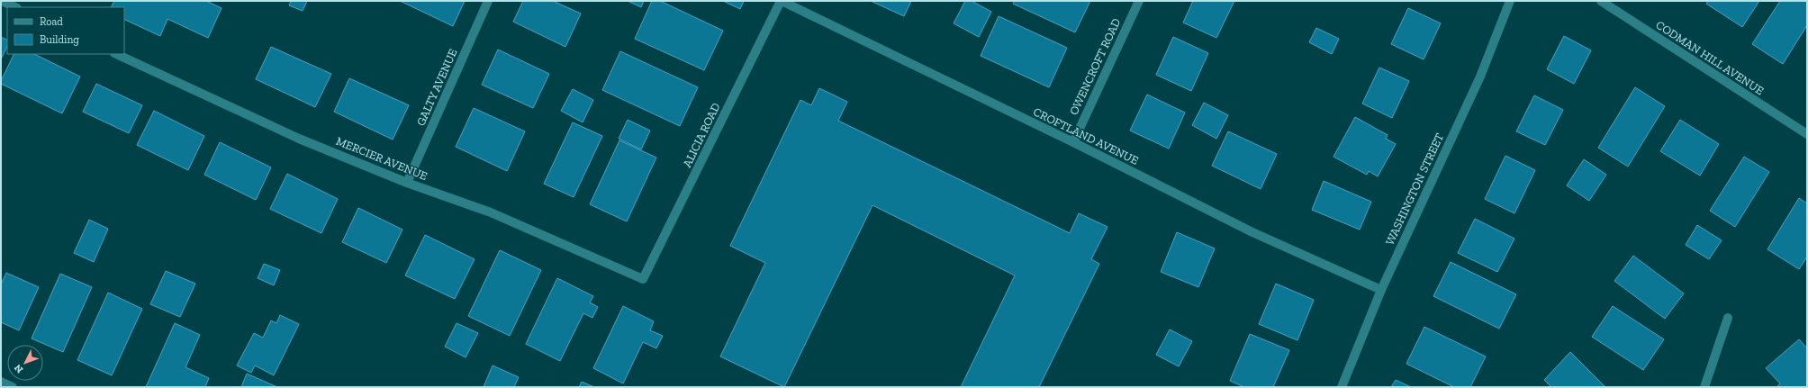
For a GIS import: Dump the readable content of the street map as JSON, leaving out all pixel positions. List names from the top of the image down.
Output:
{
  "streets": {
    "street": [
      "CODMAN HILL AVENUE",
      "OWENCROFT ROAD",
      "GALTY AVENUE",
      "ALICIA ROAD",
      "CROFTLAND AVENUE",
      "MERCIER AVENUE",
      "WASHINGTON STREET"
    ]
  },
  "crossings": [
    ["OWENCROFT ROAD", "CROFTLAND AVENUE"],
    ["GALTY AVENUE", "MERCIER AVENUE"],
    ["ALICIA ROAD", "CROFTLAND AVENUE"],
    ["ALICIA ROAD", "MERCIER AVENUE"],
    ["CROFTLAND AVENUE", "WASHINGTON STREET"]
  ],
  "legend": ["Road", "Building"],
  "north": "bottom left"
}
